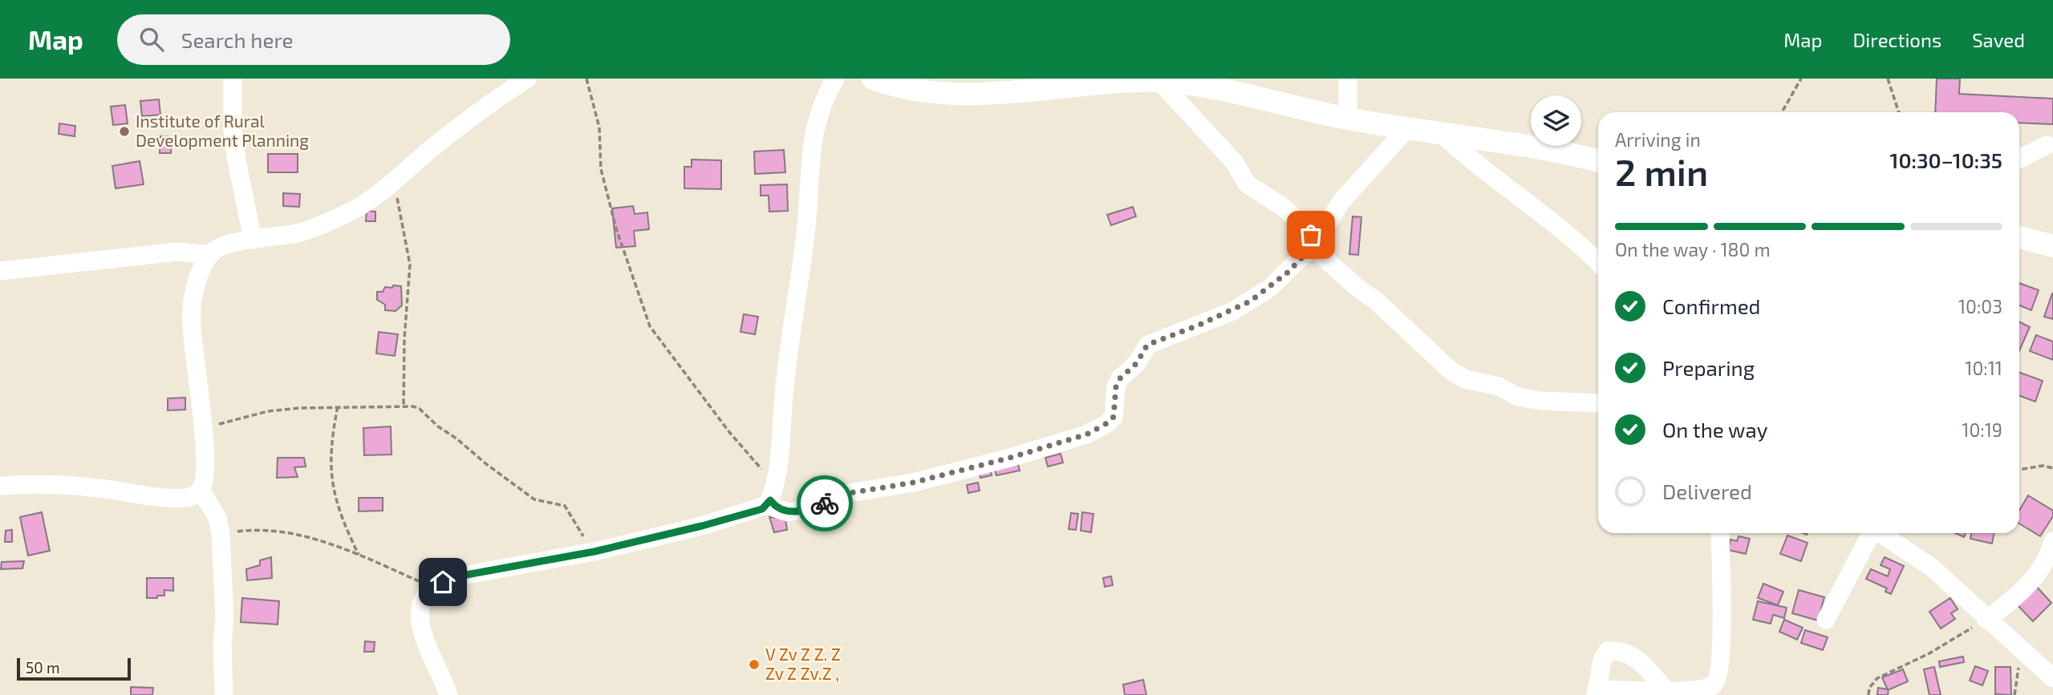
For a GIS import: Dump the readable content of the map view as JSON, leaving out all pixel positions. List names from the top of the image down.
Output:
{
  "places": ["Institute of Rural Development Planning", "V Zv Z Z. Z Zv Z Zv.Z ,"],
  "scale_bar": "50 m",
  "page": {
    "header": "Map",
    "search": "Search here",
    "nav": ["Map", "Directions", "Saved"],
    "heading": ["2 min", "Arriving in", "10:30–10:35"],
    "bar": "On the way · 180 m",
    "list": [
      ["Confirmed", "10:03"],
      ["Preparing", "10:11"],
      ["On the way", "10:19"],
      "Delivered"
    ],
    "scale": "50 m"
  }
}
